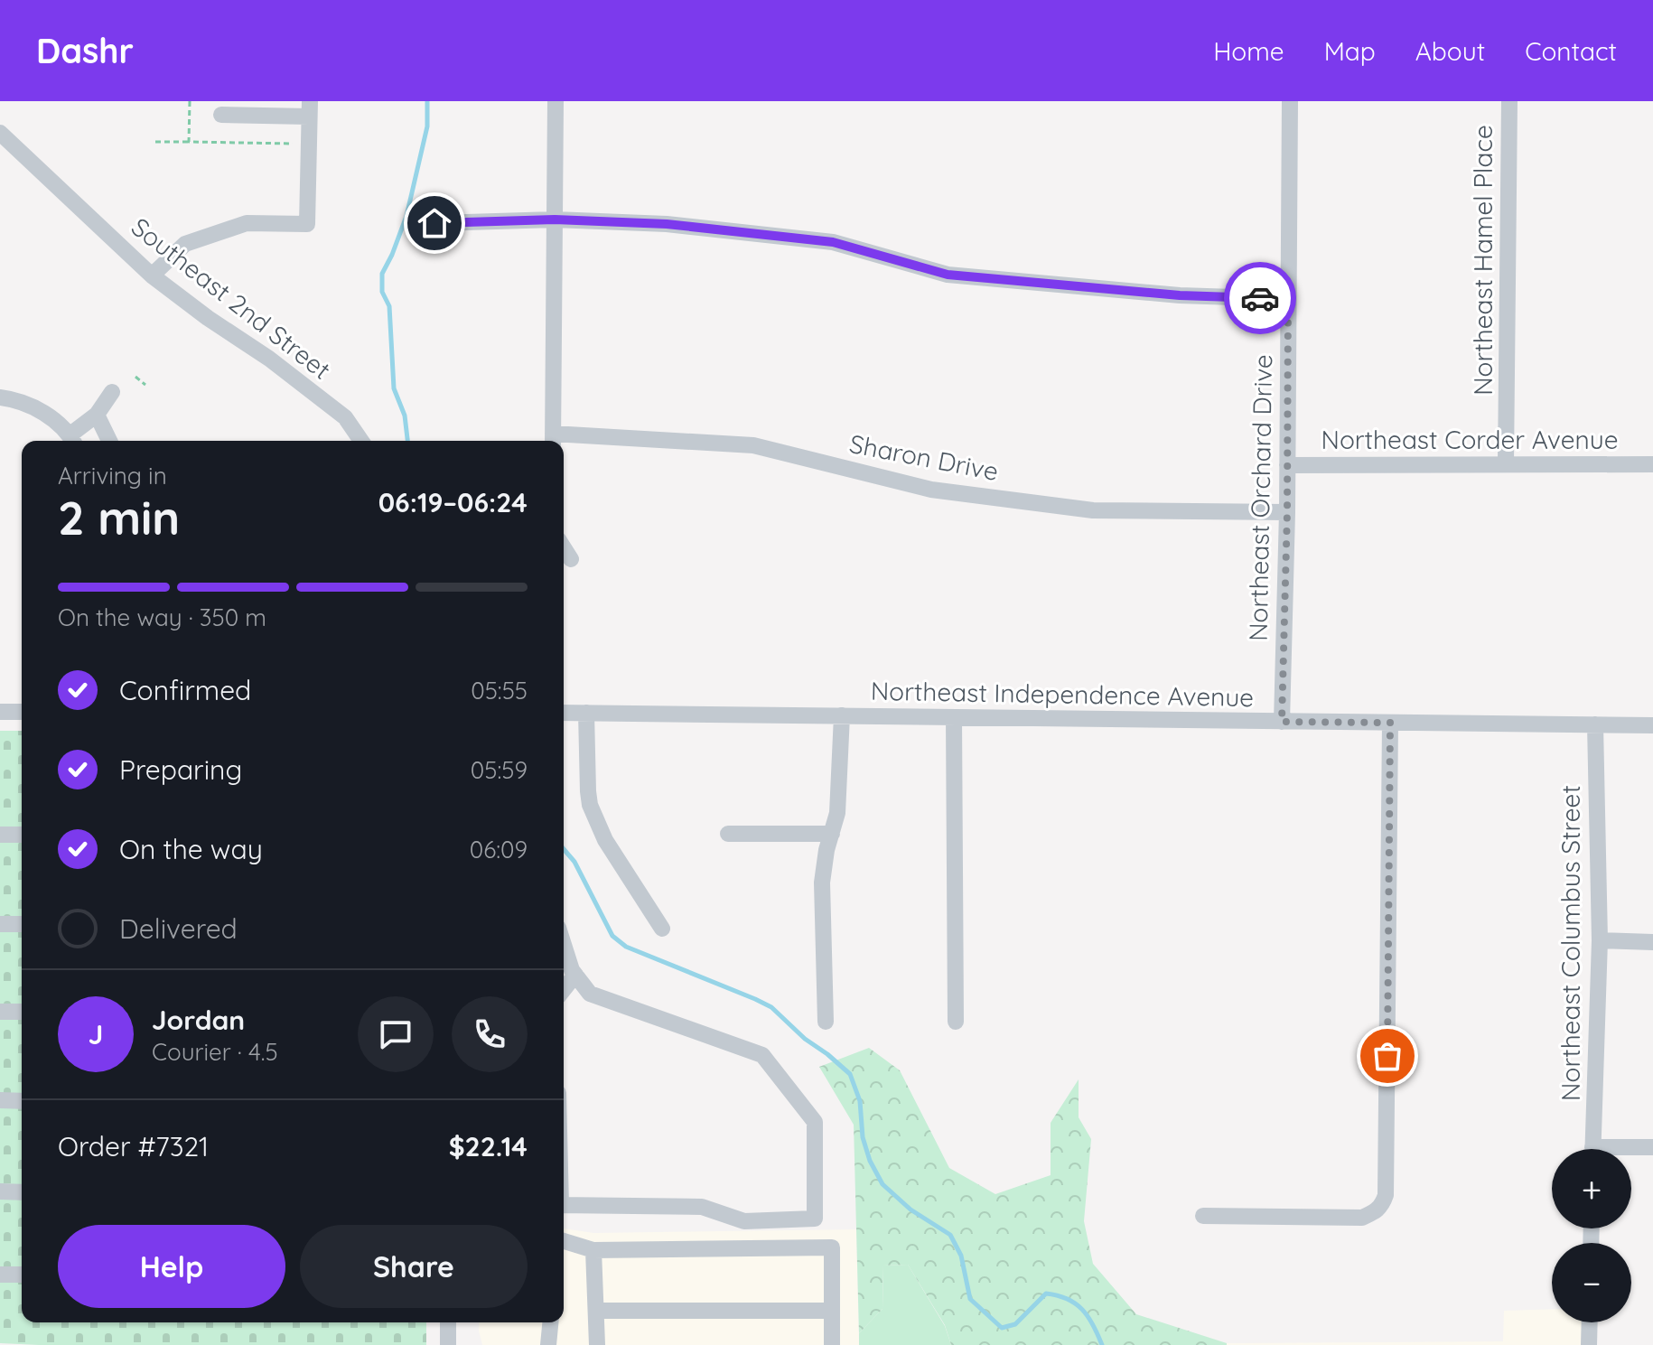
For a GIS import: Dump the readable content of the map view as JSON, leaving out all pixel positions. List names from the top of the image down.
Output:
{
  "streets": {
    "street": [
      "Northeast Hamel Place",
      "Southeast 2nd Street",
      "Northeast Corder Avenue",
      "Sharon Drive",
      "Northeast Orchard Drive",
      "Northeast Independence Avenue",
      "Northeast Columbus Street"
    ]
  },
  "crossings": [
    ["Northeast Hamel Place", "Northeast Corder Avenue"],
    ["Northeast Corder Avenue", "Northeast Orchard Drive"],
    ["Sharon Drive", "Northeast Orchard Drive"],
    ["Northeast Orchard Drive", "Northeast Independence Avenue"],
    ["Northeast Independence Avenue", "Northeast Columbus Street"]
  ],
  "page": {
    "header": "Dashr",
    "nav": [
      "Home",
      "Map",
      "About",
      "Contact"
    ],
    "heading": ["2 min", "Arriving in", "06:19–06:24"],
    "panel": [
      "Jordan",
      "Courier · 4.5",
      "Order #7321",
      "$22.14"
    ],
    "bar": "On the way · 350 m",
    "list": [
      ["Confirmed", "05:55"],
      ["Preparing", "05:59"],
      ["On the way", "06:09"],
      "Delivered"
    ],
    "round": "J",
    "map_buttons": ["+", "−"],
    "buttons": ["Help", "Share"]
  }
}
